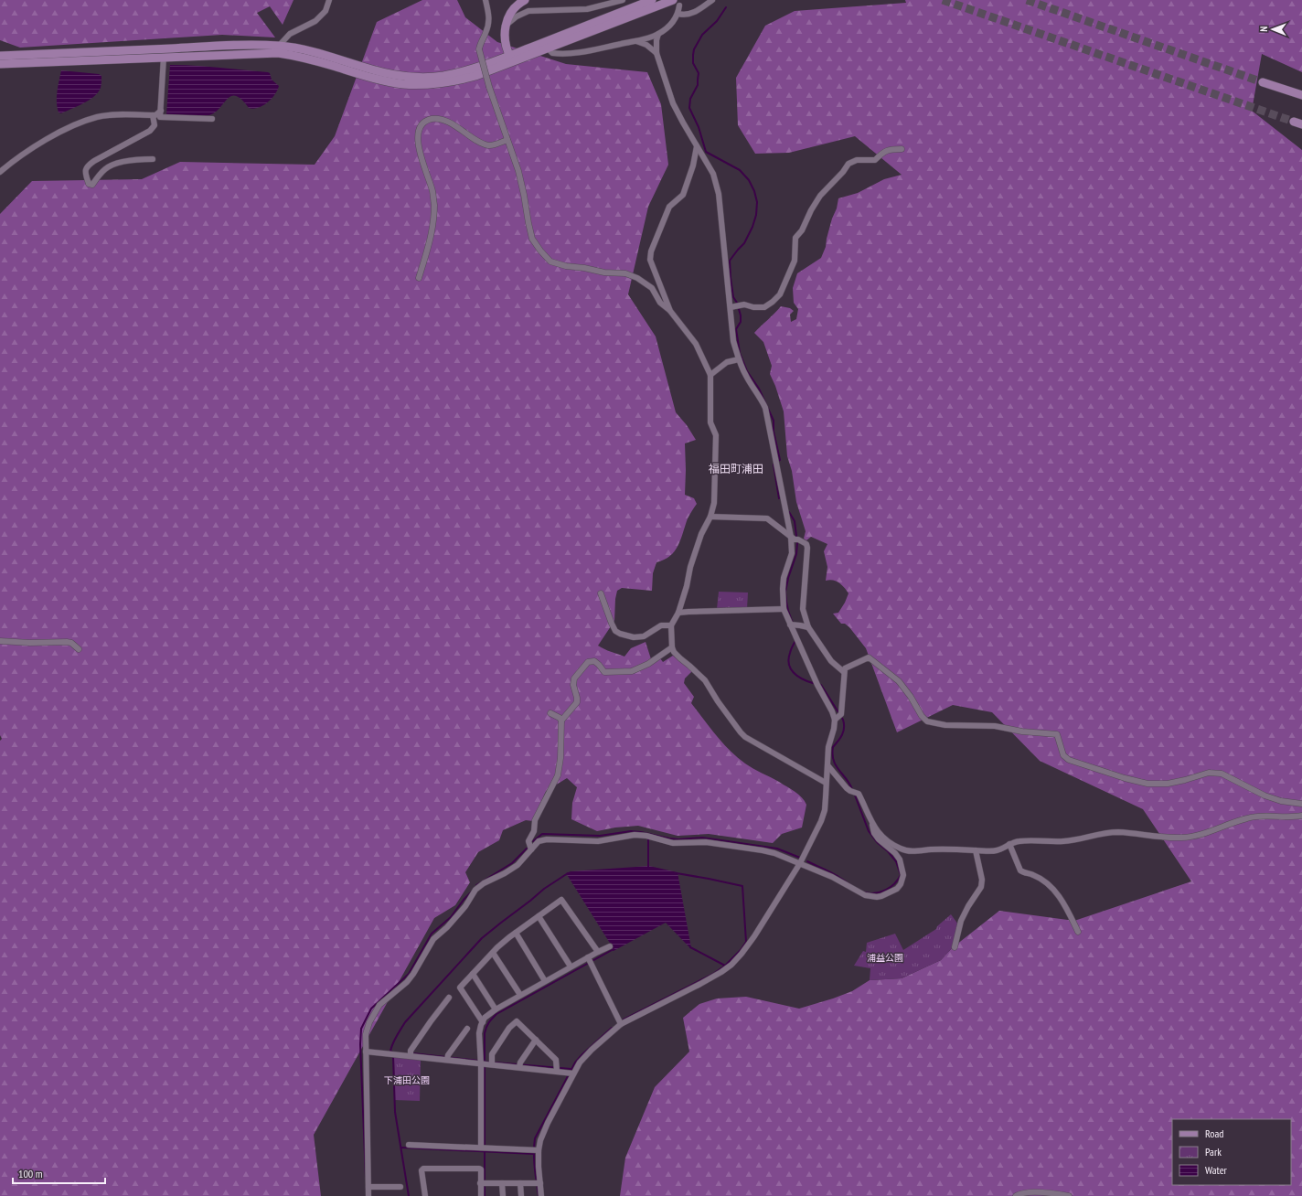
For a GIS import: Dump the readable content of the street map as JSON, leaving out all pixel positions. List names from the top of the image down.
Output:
{
  "districts": ["福田町浦田"],
  "parks": ["浦益公園", "下浦田公園"],
  "legend": ["Road", "Park", "Water"],
  "scale_bar": "100 m",
  "north": "left"
}
